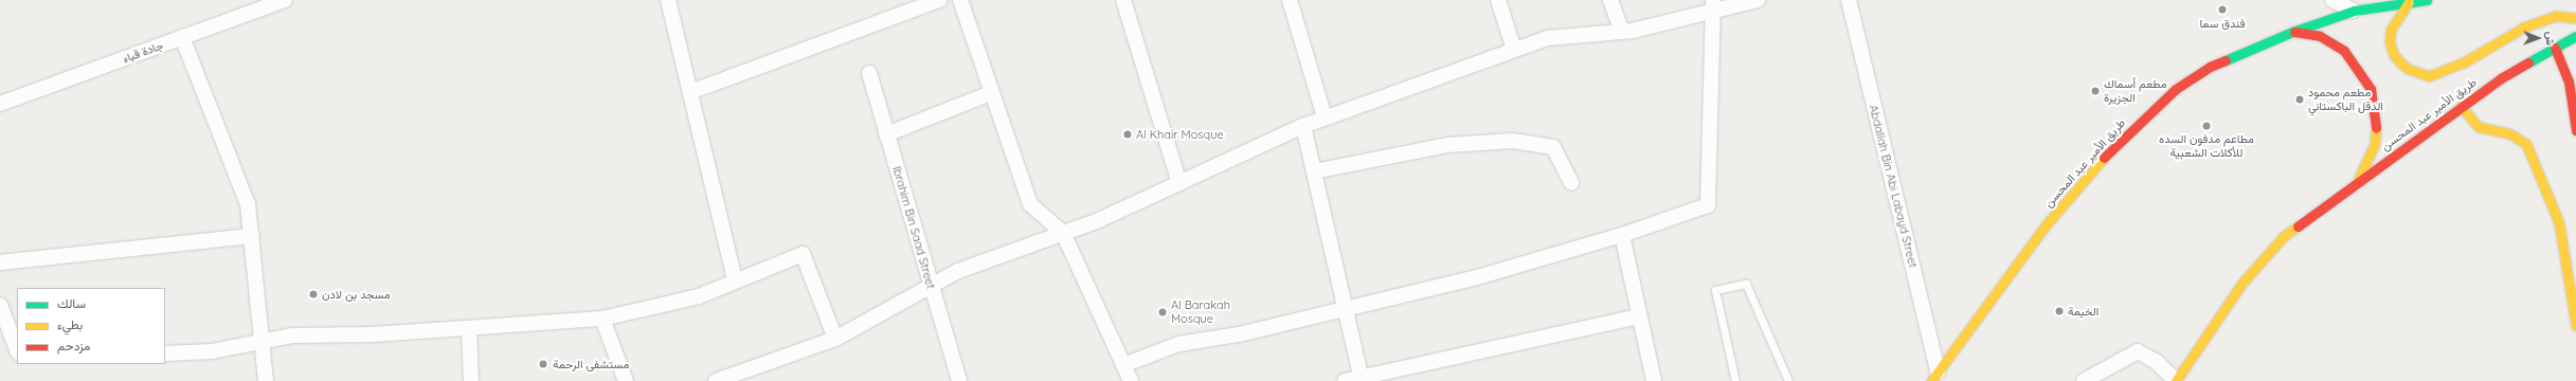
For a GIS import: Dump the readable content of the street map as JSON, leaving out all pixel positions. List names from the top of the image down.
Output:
{
  "streets": {
    "main road": ["طريق الأمير عبد المحسن"],
    "street": ["جادة قباء", "Abdallah Bin Abi Labayd Street", "Ibrahim Bin Saad Street"]
  },
  "crossings": [
    ["طريق الأمير عبد المحسن", "Abdallah Bin Abi Labayd Street"]
  ],
  "places": [
    "فندق سما",
    "مطعم أسماك الجزيرة",
    "مطعم محمود الدقل الباكستاني",
    "مطاعم مدفون السده للأكلات الشعبية",
    "Al Khair Mosque",
    "مسجد بن لادن",
    "الخيمة",
    "Al Barakah Mosque",
    "مستشفى الرحمة"
  ],
  "legend": ["سالك", "بطيء", "مزدحم"],
  "north": "right"
}
